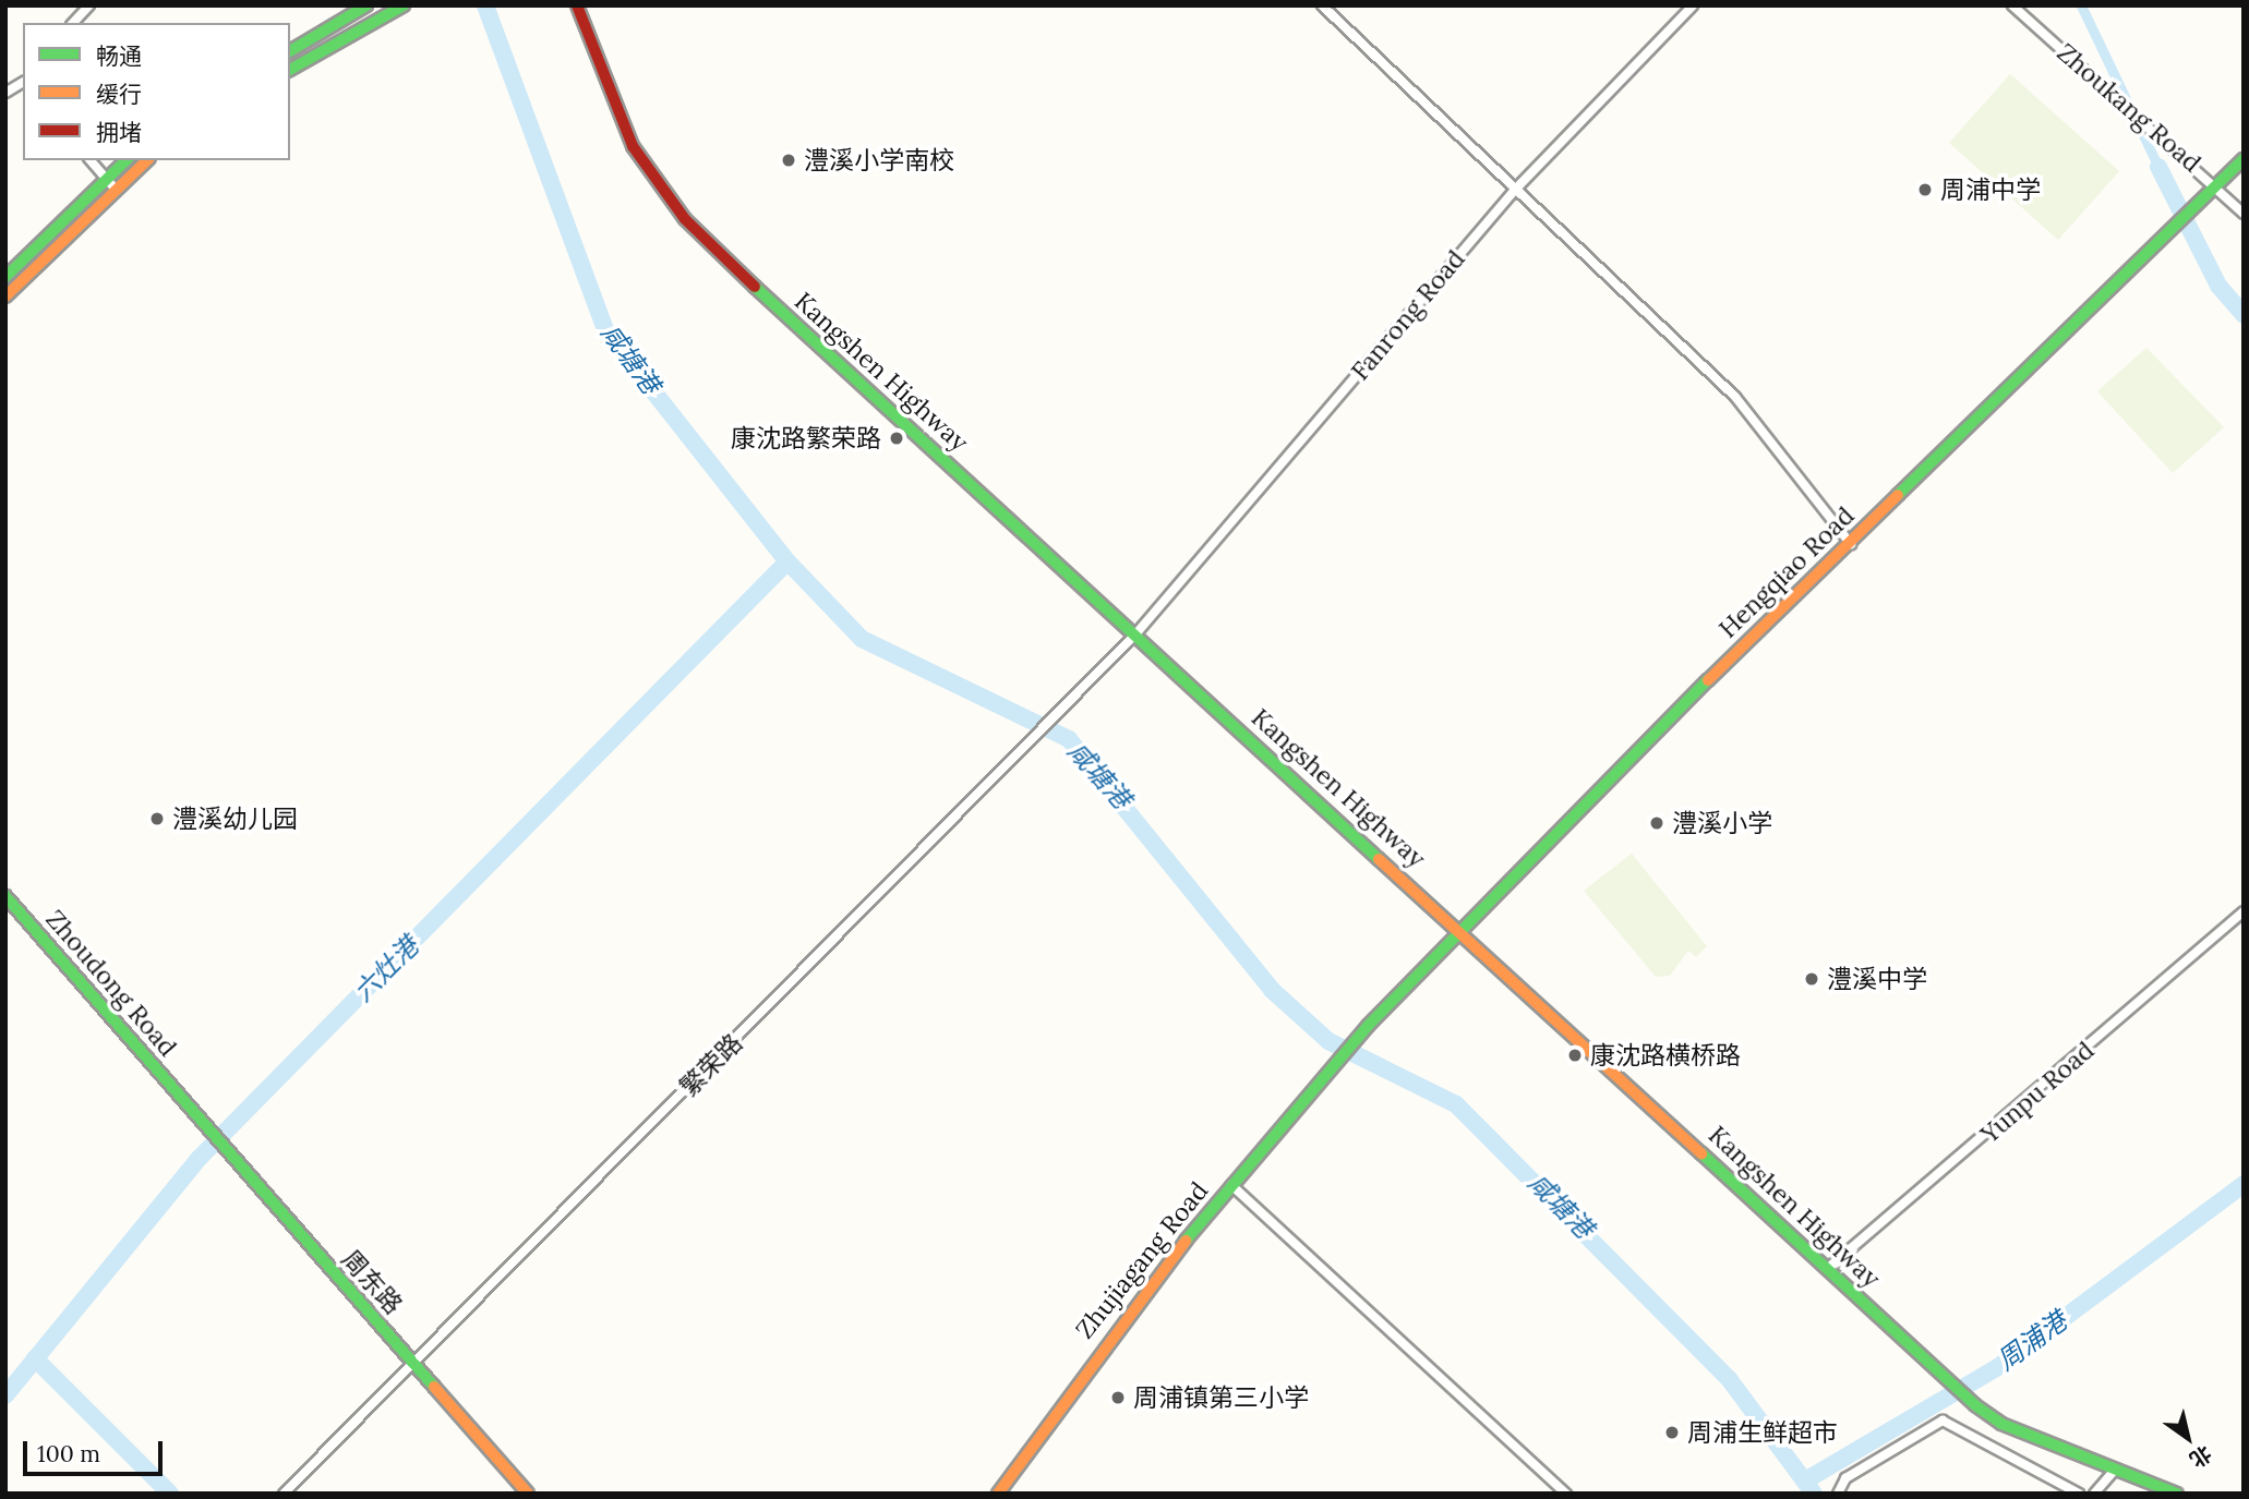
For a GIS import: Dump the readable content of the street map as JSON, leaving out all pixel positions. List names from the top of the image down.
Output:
{
  "streets": {
    "street": [
      "Zhoukang Road",
      "Fanrong Road",
      "Kangshen Highway",
      "Hengqiao Road",
      "Zhoudong Road",
      "繁荣路",
      "Yunpu Road",
      "Zhujiagang Road",
      "周东路"
    ]
  },
  "crossings": [
    ["Zhoukang Road", "Hengqiao Road"],
    ["Fanrong Road", "Kangshen Highway"],
    ["Fanrong Road", "繁荣路"],
    ["Kangshen Highway", "Hengqiao Road"],
    ["Kangshen Highway", "繁荣路"],
    ["Kangshen Highway", "Yunpu Road"],
    ["Hengqiao Road", "Zhujiagang Road"],
    ["Zhoudong Road", "周东路"],
    ["繁荣路", "周东路"]
  ],
  "water": ["咸塘港", "六灶港", "周浦港"],
  "places": [
    "澧溪小学南校",
    "周浦中学",
    "康沈路繁荣路",
    "澧溪幼儿园",
    "澧溪小学",
    "澧溪中学",
    "康沈路横桥路",
    "周浦镇第三小学",
    "周浦生鲜超市"
  ],
  "legend": ["畅通", "缓行", "拥堵"],
  "scale_bar": "100 m",
  "north": "bottom right"
}
